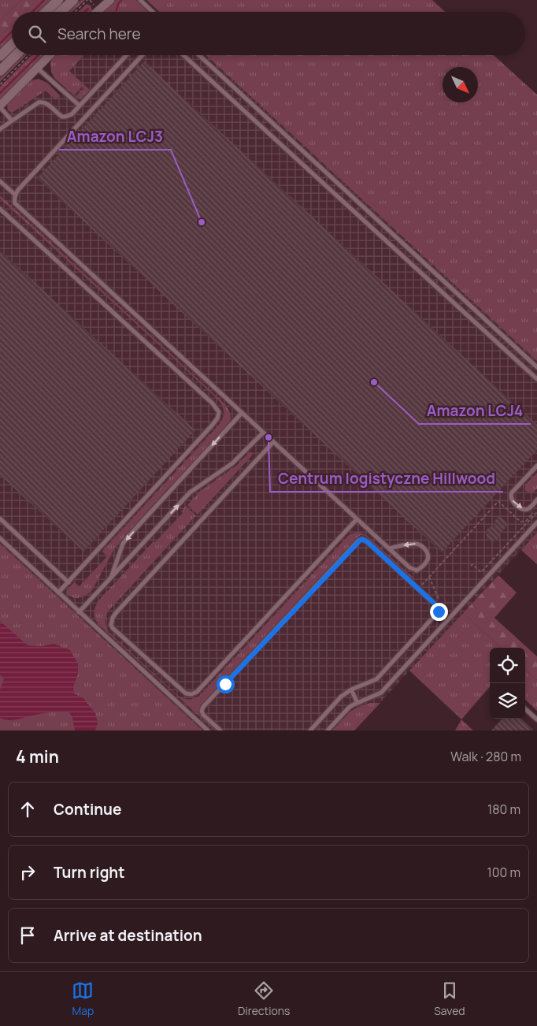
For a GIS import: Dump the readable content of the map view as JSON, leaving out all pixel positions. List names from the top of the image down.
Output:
{
  "places": ["Amazon LCJ3", "Amazon LCJ4", "Centrum logistyczne Hillwood"],
  "north": "bottom right",
  "page": {
    "search": "Search here",
    "heading": ["4 min", "Walk · 280 m"],
    "list": [
      ["Continue", "180 m"],
      ["Turn right", "100 m"],
      "Arrive at destination"
    ],
    "nav": ["Map", "Directions", "Saved"]
  }
}
